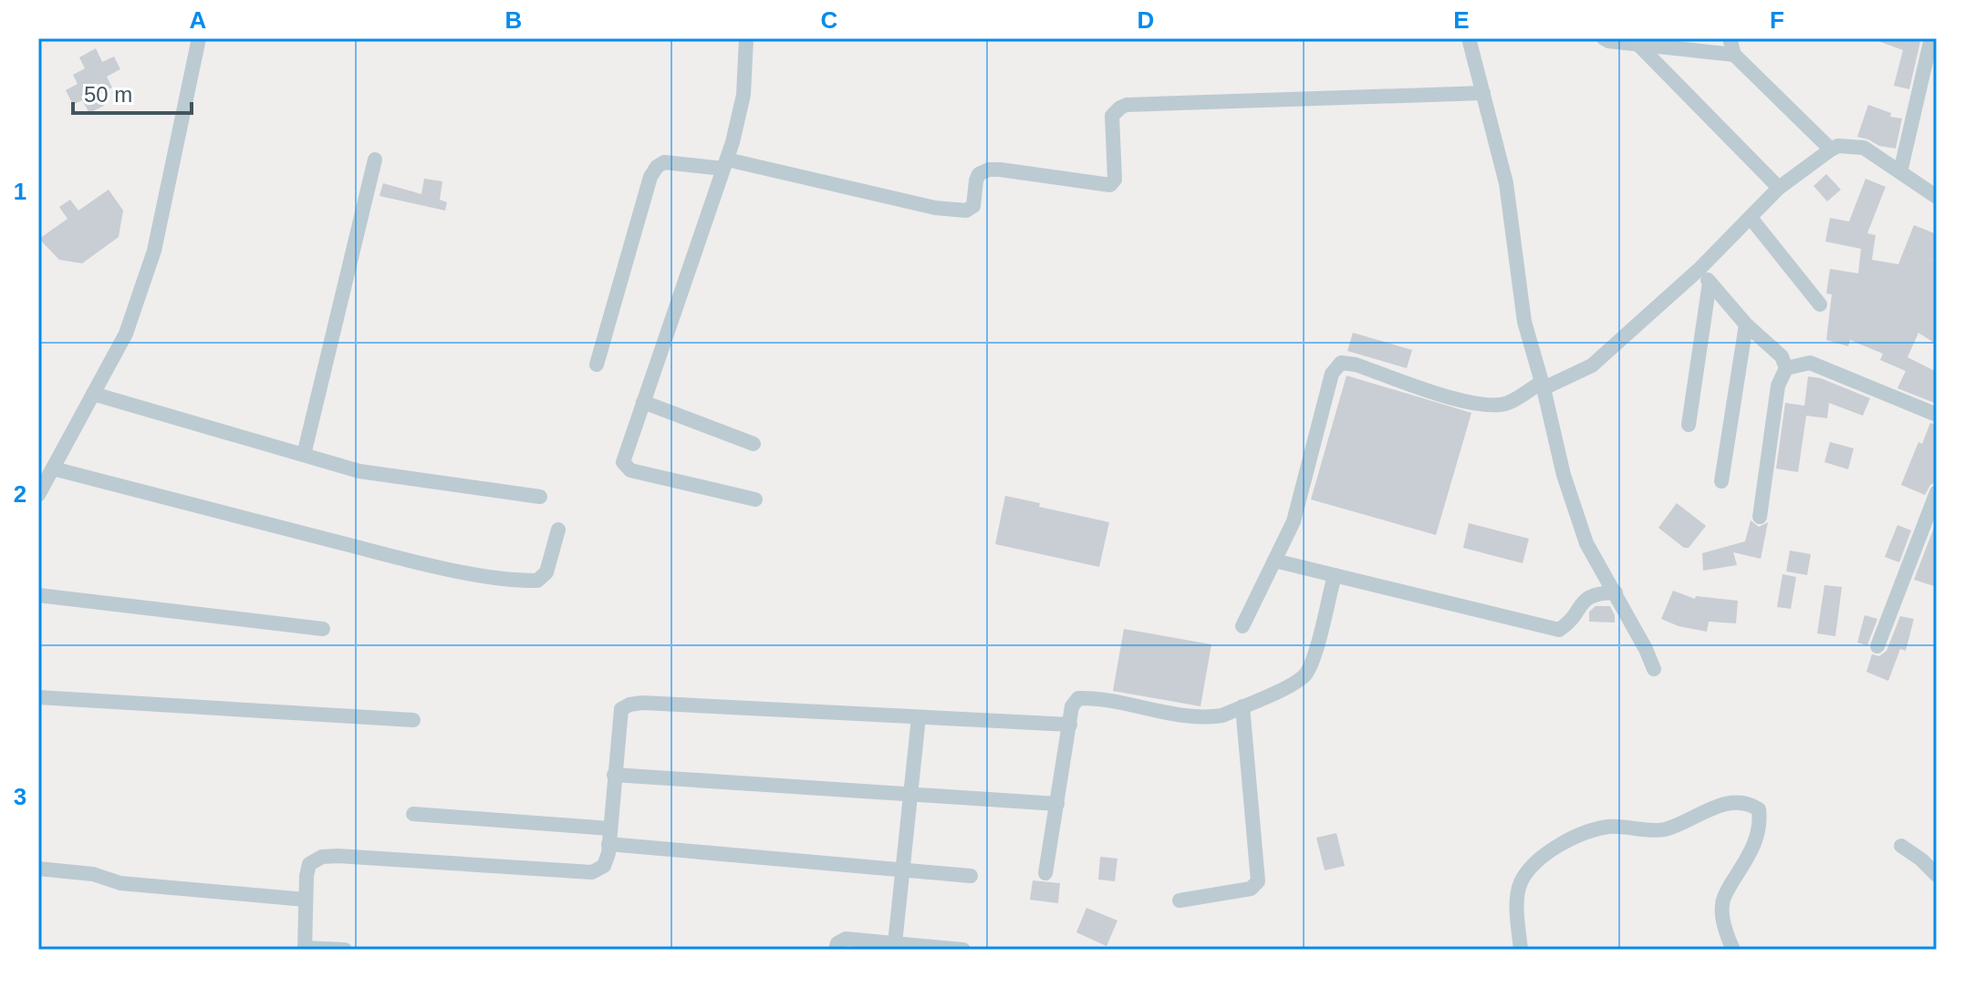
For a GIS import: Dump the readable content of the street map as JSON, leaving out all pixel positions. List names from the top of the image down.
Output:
{
  "scale_bar": "50 m",
  "grid": {
    "columns": [
      "A",
      "B",
      "C",
      "D",
      "E",
      "F"
    ],
    "rows": ["1", "2", "3"]
  }
}
